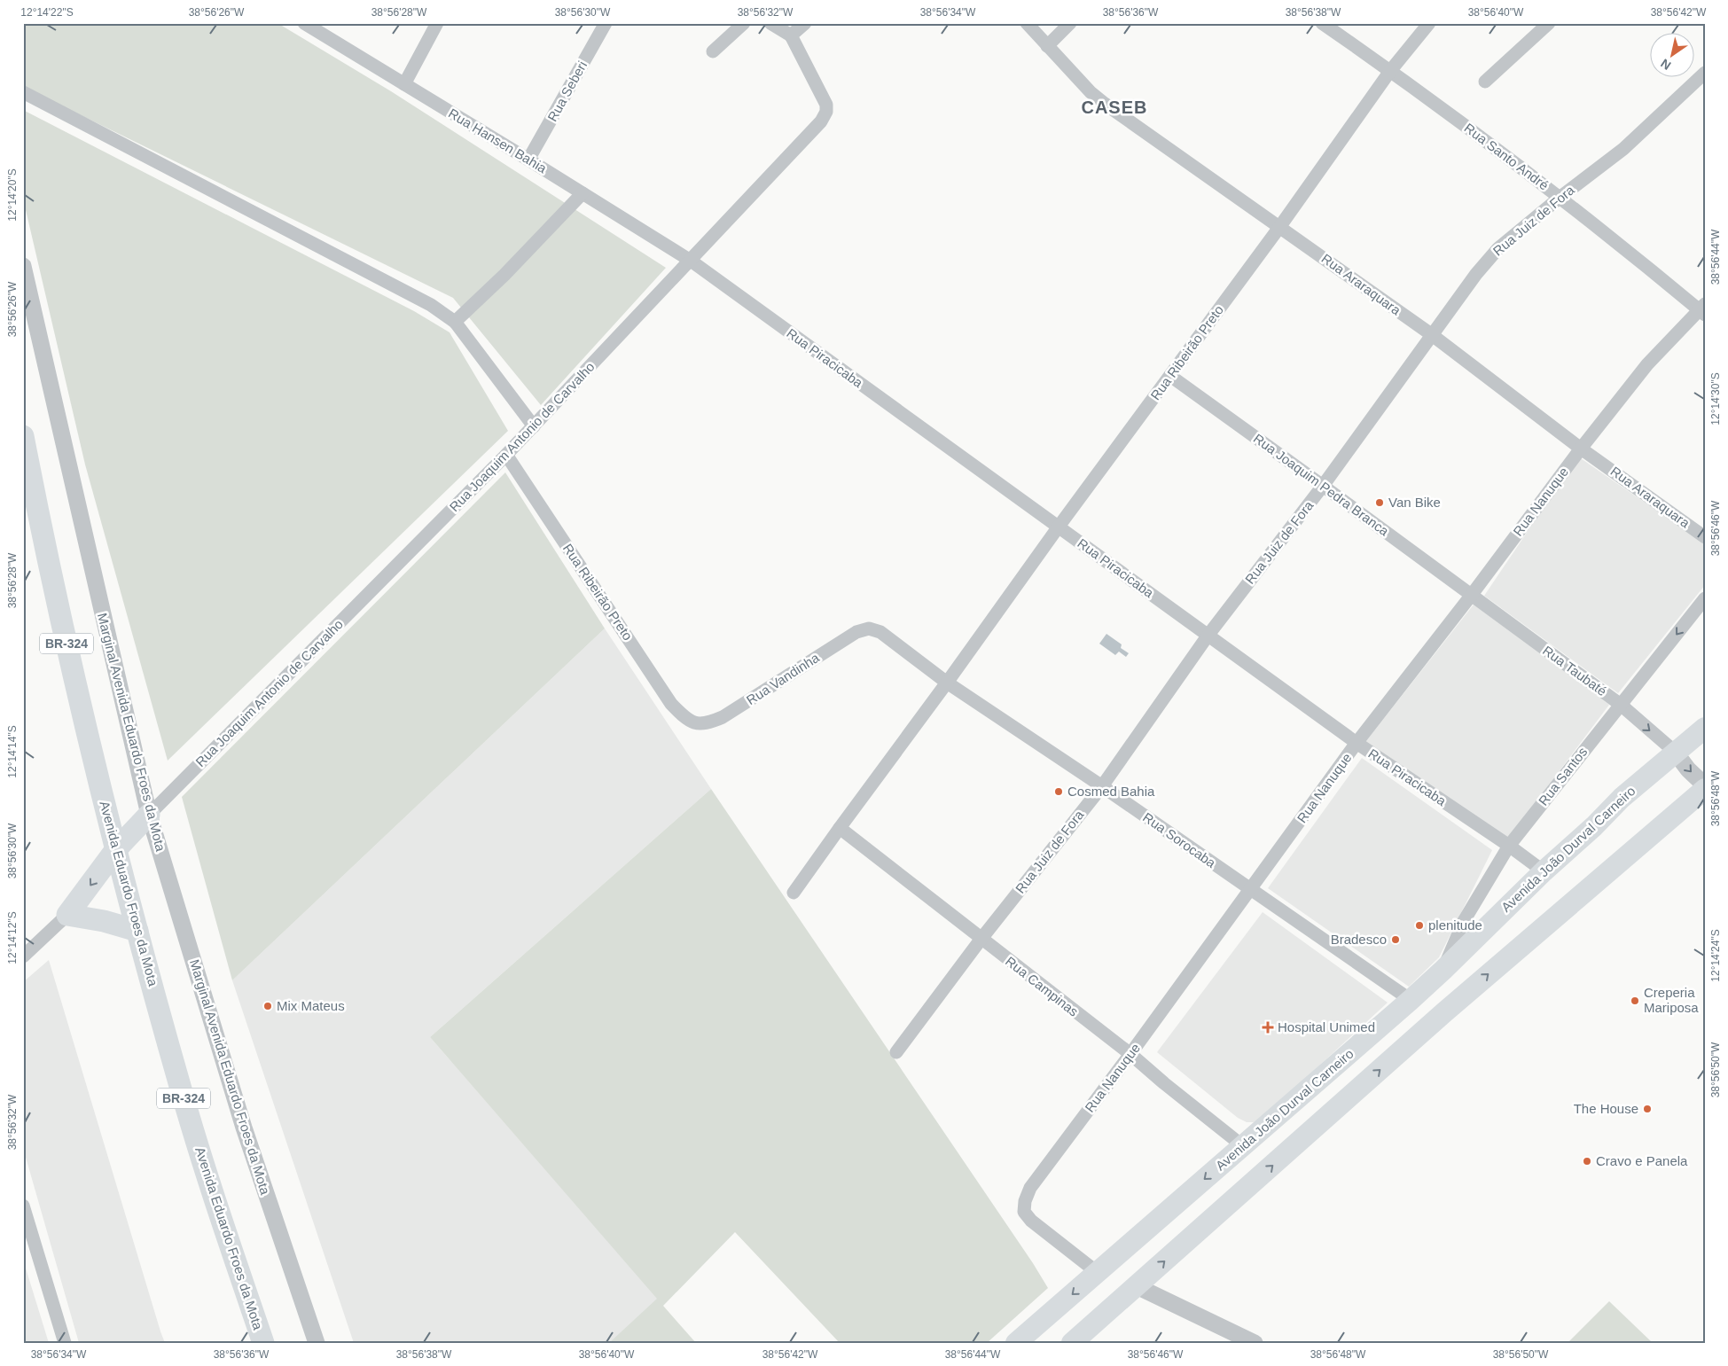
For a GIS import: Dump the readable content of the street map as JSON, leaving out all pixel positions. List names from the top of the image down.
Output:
{
  "streets": {
    "highway": ["BR-324", "Avenida Eduardo Froes da Mota"],
    "main road": ["Avenida João Durval Carneiro"],
    "street": [
      "Rua Seberi",
      "Rua Hansen Bahia",
      "Rua Santo André",
      "Rua Juiz de Fora",
      "Rua Araraquara",
      "Rua Ribeirão Preto",
      "Rua Piracicaba",
      "Rua Joaquim Antonio de Carvalho",
      "Rua Joaquim Pedra Branca",
      "Rua Nanuque",
      "Rua Taubaté",
      "Rua Vandinha",
      "Marginal Avenida Eduardo Froes da Mota",
      "Rua Santos",
      "Rua Sorocaba",
      "Rua Campinas"
    ]
  },
  "crossings": [
    ["Rua Seberi", "Rua Hansen Bahia"],
    ["Rua Hansen Bahia", "Rua Piracicaba"],
    ["Rua Hansen Bahia", "Rua Joaquim Antonio de Carvalho"],
    ["Rua Santo André", "Rua Juiz de Fora"],
    ["Rua Santo André", "Rua Ribeirão Preto"],
    ["Rua Santo André", "Rua Nanuque"],
    ["Rua Juiz de Fora", "Rua Araraquara"],
    ["Rua Juiz de Fora", "Rua Piracicaba"],
    ["Rua Juiz de Fora", "Rua Joaquim Pedra Branca"],
    ["Rua Juiz de Fora", "Rua Sorocaba"],
    ["Rua Juiz de Fora", "Rua Campinas"],
    ["Rua Araraquara", "Rua Ribeirão Preto"],
    ["Rua Araraquara", "Rua Nanuque"],
    ["Rua Ribeirão Preto", "Rua Piracicaba"],
    ["Rua Ribeirão Preto", "Rua Joaquim Antonio de Carvalho"],
    ["Rua Ribeirão Preto", "Rua Joaquim Pedra Branca"],
    ["Rua Ribeirão Preto", "Rua Vandinha"],
    ["Rua Ribeirão Preto", "Rua Sorocaba"],
    ["Rua Ribeirão Preto", "Rua Campinas"],
    ["Rua Piracicaba", "Rua Joaquim Antonio de Carvalho"],
    ["Rua Piracicaba", "Rua Nanuque"],
    ["Rua Piracicaba", "Rua Santos"],
    ["Rua Piracicaba", "Avenida João Durval Carneiro"],
    ["Rua Joaquim Antonio de Carvalho", "Marginal Avenida Eduardo Froes da Mota"],
    ["Rua Joaquim Pedra Branca", "Rua Nanuque"],
    ["Rua Joaquim Pedra Branca", "Rua Taubaté"],
    ["Rua Nanuque", "Rua Taubaté"],
    ["Rua Nanuque", "Rua Sorocaba"],
    ["Rua Nanuque", "Avenida João Durval Carneiro"],
    ["Rua Nanuque", "Rua Campinas"],
    ["Rua Taubaté", "Rua Santos"],
    ["Rua Taubaté", "Avenida João Durval Carneiro"],
    ["Rua Vandinha", "Rua Sorocaba"],
    ["Rua Santos", "Avenida João Durval Carneiro"],
    ["Rua Sorocaba", "Avenida João Durval Carneiro"],
    ["Avenida João Durval Carneiro", "Rua Campinas"]
  ],
  "districts": ["CASEB"],
  "places": {
    "other": [
      "Van Bike",
      "Cosmed Bahia",
      "plenitude",
      "Bradesco",
      "Creperia Mariposa",
      "Mix Mateus",
      "The House",
      "Cravo e Panela"
    ],
    "health": ["Hospital Unimed"]
  },
  "north": "bottom left",
  "coordinates": [
    "12°14'22\"S",
    "38°56'26\"W",
    "38°56'28\"W",
    "38°56'30\"W",
    "38°56'32\"W",
    "38°56'34\"W",
    "38°56'36\"W",
    "38°56'38\"W",
    "38°56'40\"W",
    "38°56'42\"W",
    "12°14'20\"S",
    "38°56'44\"W",
    "12°14'30\"S",
    "38°56'46\"W",
    "12°14'14\"S",
    "38°56'48\"W",
    "12°14'12\"S",
    "12°14'24\"S",
    "38°56'50\"W"
  ]
}
